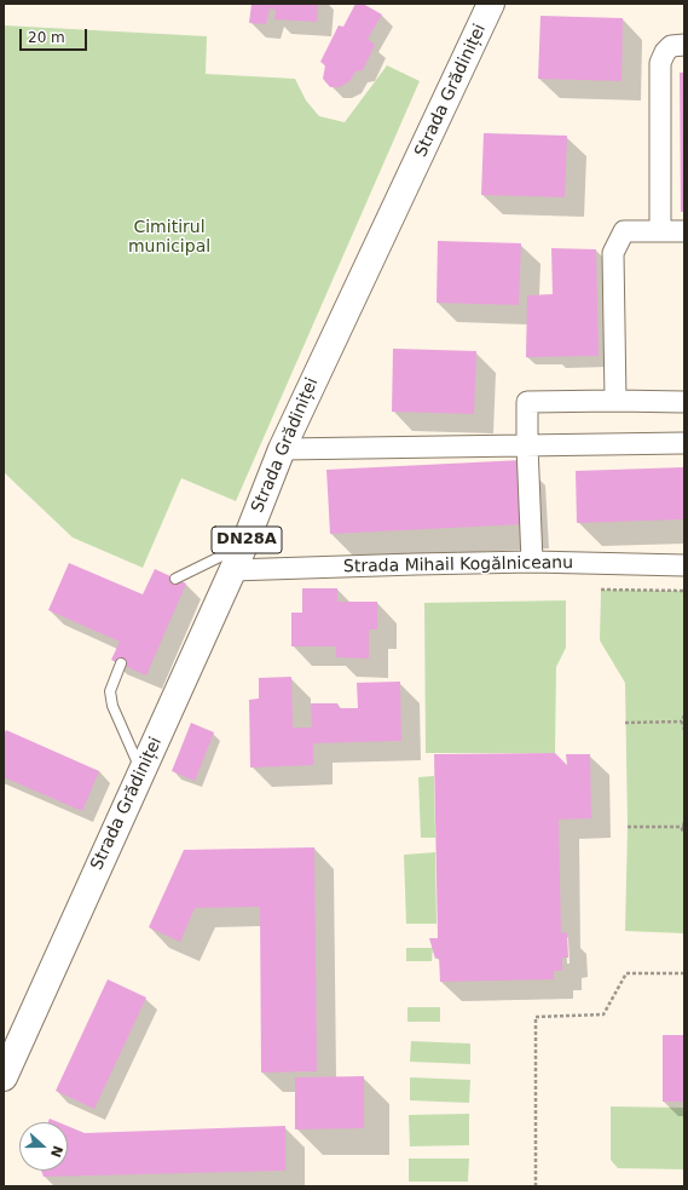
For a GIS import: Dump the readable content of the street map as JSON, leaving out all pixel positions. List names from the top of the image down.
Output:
{
  "streets": {
    "main road": ["Strada Grădiniței", "DN28A"],
    "street": ["Strada Mihail Kogălniceanu"]
  },
  "crossings": [
    ["Strada Grădiniței", "Strada Mihail Kogălniceanu"]
  ],
  "parks": ["Cimitirul municipal"],
  "scale_bar": "20 m",
  "north": "right"
}
